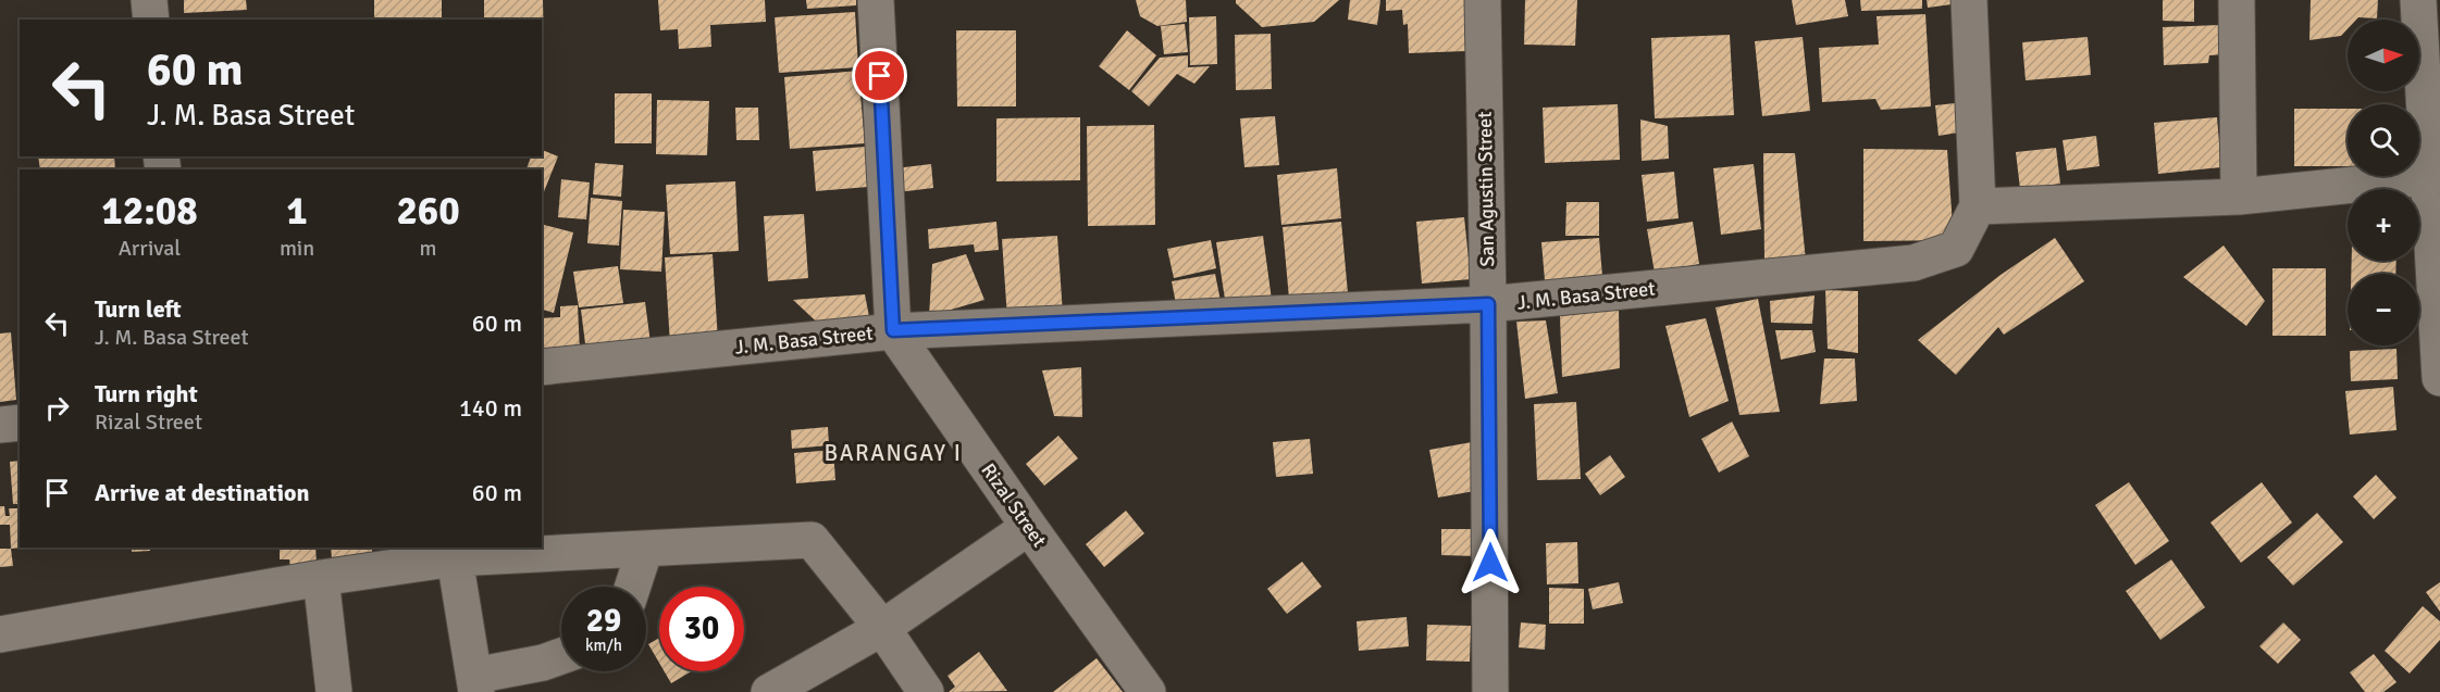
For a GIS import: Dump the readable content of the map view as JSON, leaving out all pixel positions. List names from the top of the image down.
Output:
{
  "streets": {
    "street": ["San Agustin Street", "J. M. Basa Street", "Rizal Street"]
  },
  "crossings": [
    ["San Agustin Street", "J. M. Basa Street"],
    ["J. M. Basa Street", "Rizal Street"]
  ],
  "districts": ["BARANGAY I"],
  "north": "right",
  "page": {
    "map_buttons": ["+", "−"],
    "turn": ["60 m", "J. M. Basa Street"],
    "eta": [
      "12:08",
      "Arrival",
      "1",
      "min",
      "260",
      "m"
    ],
    "list": [
      {
        "name": "Turn left",
        "note": "J. M. Basa Street",
        "value": "60 m"
      },
      {
        "name": "Turn right",
        "note": "Rizal Street",
        "value": "140 m"
      },
      {
        "name": "Arrive at destination",
        "value": "60 m"
      }
    ],
    "speed": "29 km/h",
    "limit": "30"
  }
}
